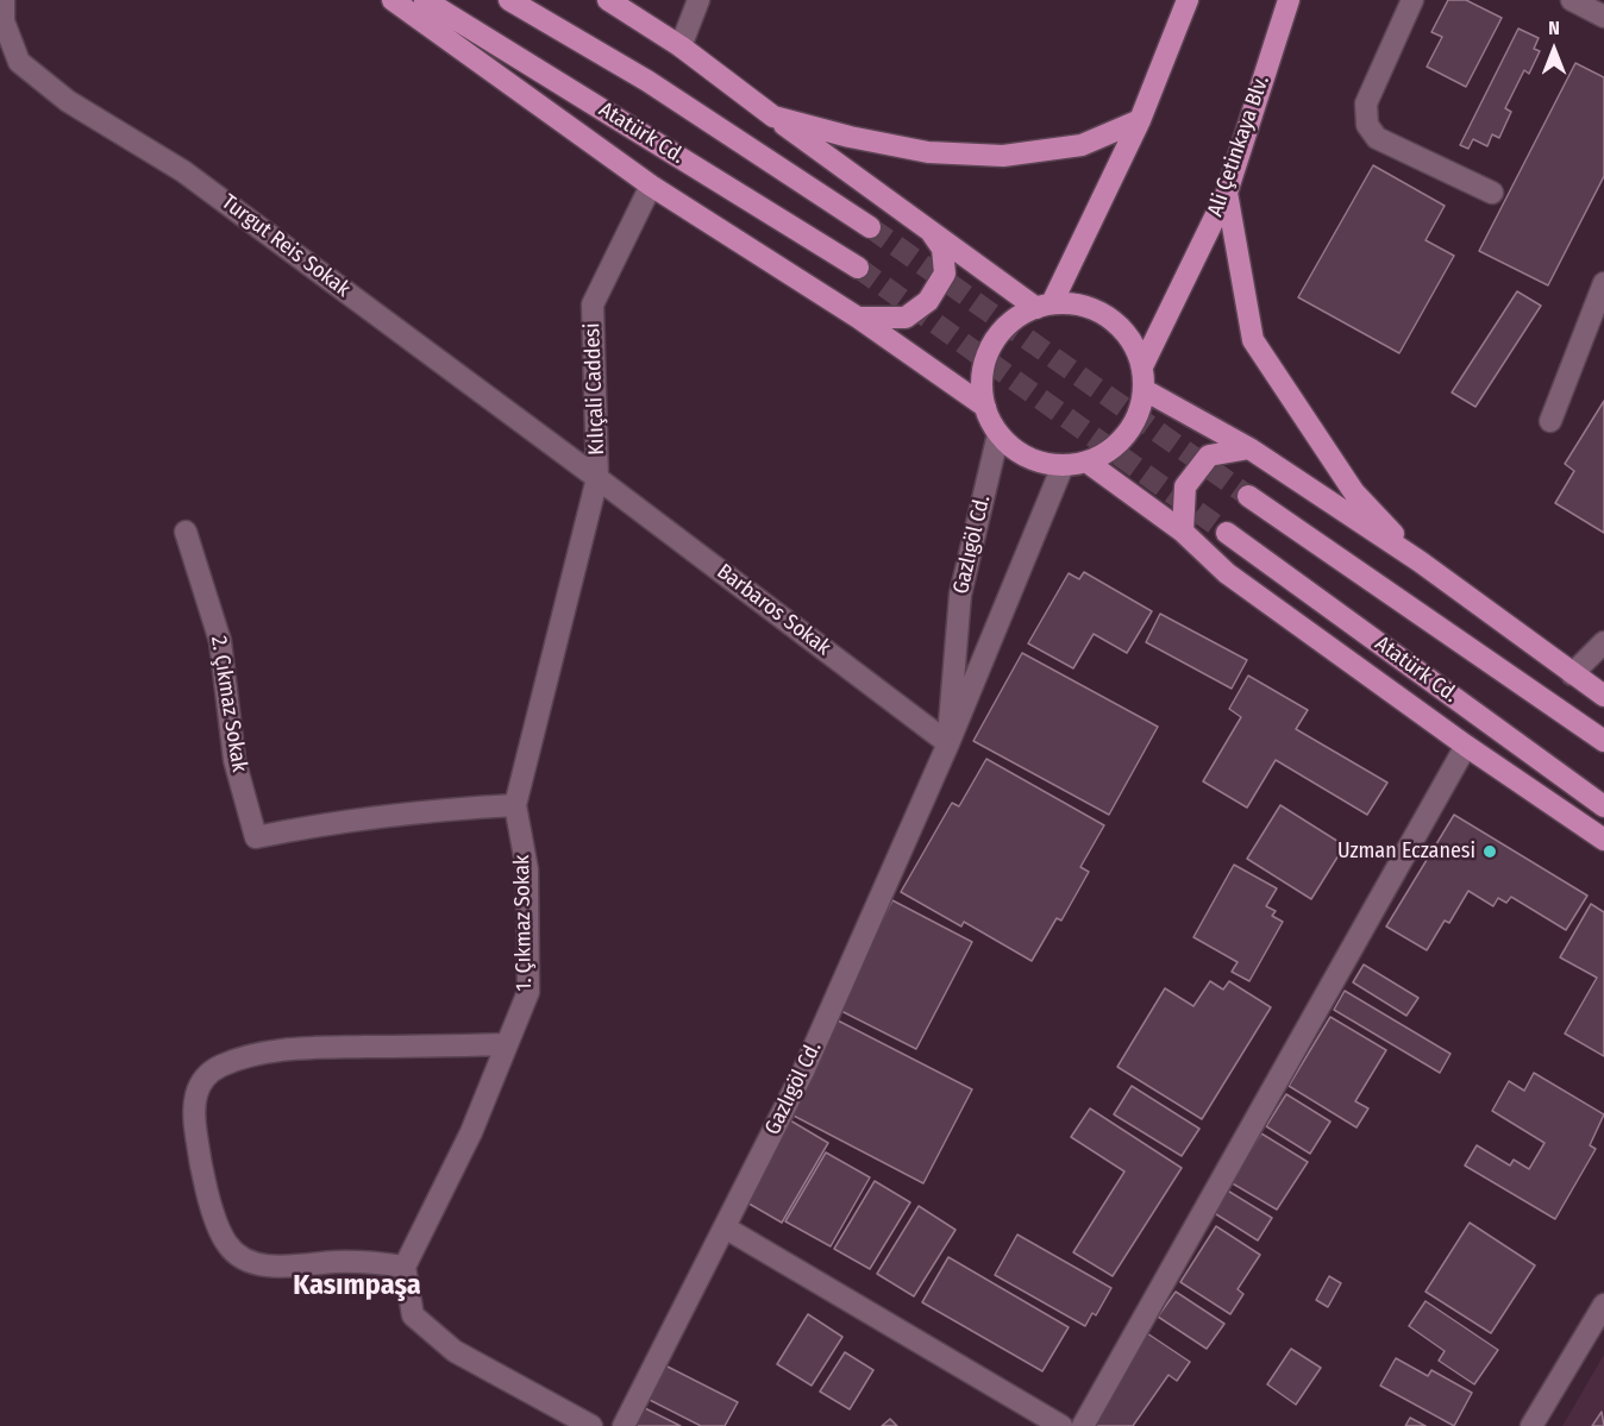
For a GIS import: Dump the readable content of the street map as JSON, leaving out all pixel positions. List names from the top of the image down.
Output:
{
  "streets": {
    "main road": ["Atatürk Cd.", "Ali Çetinkaya Blv."],
    "street": [
      "Turgut Reis Sokak",
      "Kılıçali Caddesi",
      "Gazlıgöl Cd.",
      "Barbaros Sokak",
      "2. Çıkmaz Sokak",
      "1. Çıkmaz Sokak"
    ]
  },
  "crossings": [
    ["Ali Çetinkaya Blv.", "Gazlıgöl Cd."],
    ["Turgut Reis Sokak", "Kılıçali Caddesi"],
    ["Turgut Reis Sokak", "Barbaros Sokak"],
    ["Turgut Reis Sokak", "1. Çıkmaz Sokak"],
    ["Kılıçali Caddesi", "Barbaros Sokak"],
    ["Kılıçali Caddesi", "1. Çıkmaz Sokak"],
    ["Gazlıgöl Cd.", "Barbaros Sokak"],
    ["Barbaros Sokak", "1. Çıkmaz Sokak"],
    ["2. Çıkmaz Sokak", "1. Çıkmaz Sokak"]
  ],
  "districts": ["Kasımpaşa"],
  "places": ["Uzman Eczanesi"],
  "north": "top"
}
